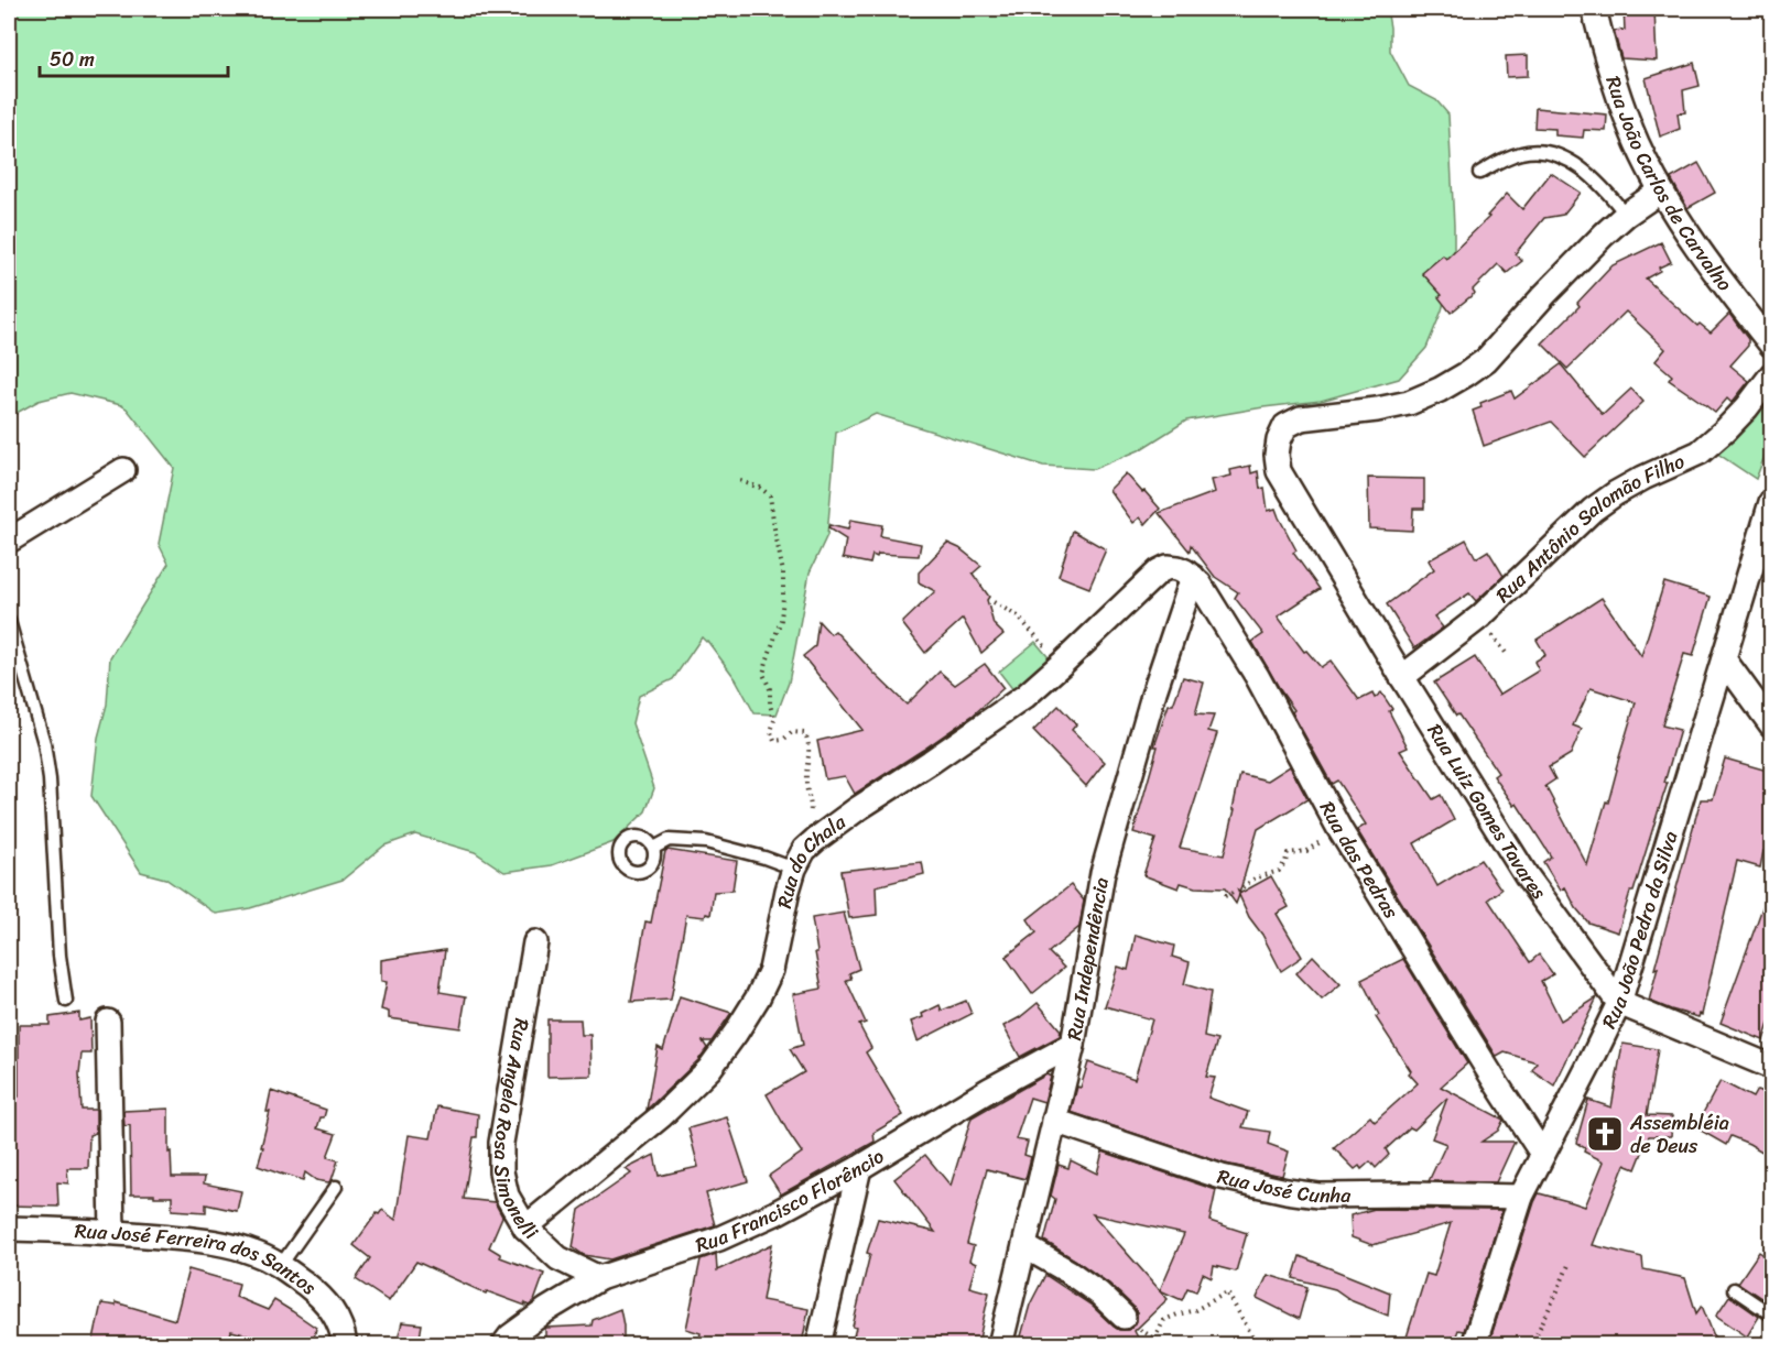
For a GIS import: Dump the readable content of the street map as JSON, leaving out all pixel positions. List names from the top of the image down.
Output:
{
  "streets": {
    "street": [
      "Rua João Carlos de Carvalho",
      "Rua Antônio Salomão Filho",
      "Rua Luiz Gomes Tavares",
      "Rua das Pedras",
      "Rua do Chala",
      "Rua João Pedro da Silva",
      "Rua Independência",
      "Rua Angela Rosa Simonelli",
      "Rua José Cunha",
      "Rua Francisco Florêncio",
      "Rua José Ferreira dos Santos"
    ]
  },
  "crossings": [
    ["Rua Antônio Salomão Filho", "Rua Luiz Gomes Tavares"],
    ["Rua Luiz Gomes Tavares", "Rua João Pedro da Silva"],
    ["Rua das Pedras", "Rua do Chala"],
    ["Rua das Pedras", "Rua João Pedro da Silva"],
    ["Rua das Pedras", "Rua Independência"],
    ["Rua do Chala", "Rua Independência"],
    ["Rua do Chala", "Rua Angela Rosa Simonelli"],
    ["Rua João Pedro da Silva", "Rua José Cunha"],
    ["Rua Independência", "Rua José Cunha"],
    ["Rua Independência", "Rua Francisco Florêncio"],
    ["Rua Angela Rosa Simonelli", "Rua Francisco Florêncio"]
  ],
  "places": {
    "church": ["Assembléia de Deus"]
  },
  "scale_bar": "50 m"
}
